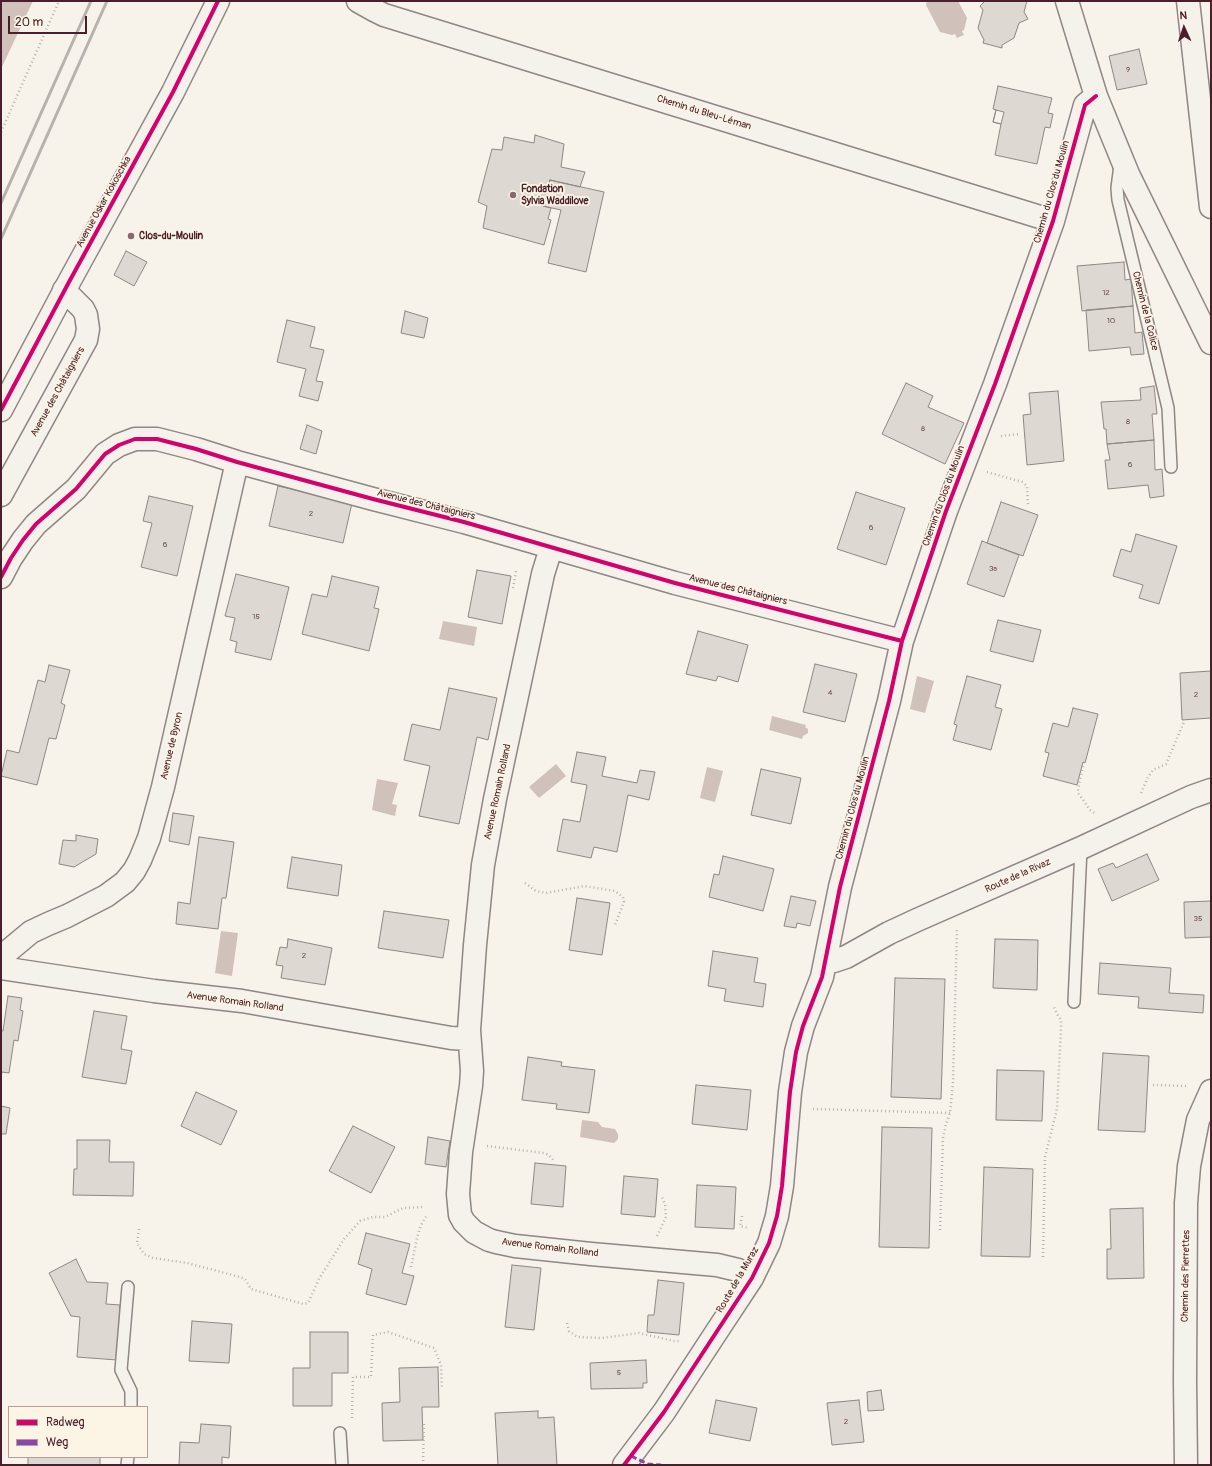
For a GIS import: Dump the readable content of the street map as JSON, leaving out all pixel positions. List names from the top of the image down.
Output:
{
  "streets": {
    "main road": [
      "Chemin du Bleu-Léman",
      "Chemin du Clos du Moulin",
      "Avenue Oskar Kokoschka",
      "Chemin de la Colice",
      "Avenue des Châtaigniers",
      "Avenue de Byron",
      "Avenue Romain Rolland",
      "Route de la Rivaz",
      "Chemin des Pierrettes",
      "Route de la Muraz"
    ]
  },
  "crossings": [
    ["Chemin du Bleu-Léman", "Chemin du Clos du Moulin"],
    ["Chemin du Clos du Moulin", "Chemin de la Colice"],
    ["Chemin du Clos du Moulin", "Avenue des Châtaigniers"],
    ["Chemin du Clos du Moulin", "Route de la Rivaz"],
    ["Chemin du Clos du Moulin", "Route de la Muraz"],
    ["Avenue Oskar Kokoschka", "Avenue des Châtaigniers"],
    ["Avenue des Châtaigniers", "Avenue de Byron"],
    ["Avenue des Châtaigniers", "Avenue Romain Rolland"],
    ["Avenue Romain Rolland", "Route de la Muraz"],
    ["Route de la Rivaz", "Route de la Muraz"]
  ],
  "places": ["Fondation Sylvia Waddilove", "Clos-du-Moulin"],
  "house_numbers": [
    "9",
    "12",
    "10",
    "8",
    "8",
    "6",
    "2",
    "6",
    "6",
    "3a",
    "15",
    "4",
    "2",
    "35",
    "2",
    "5",
    "2"
  ],
  "legend": ["Radweg", "Weg"],
  "scale_bar": "20 m",
  "north": "top"
}
